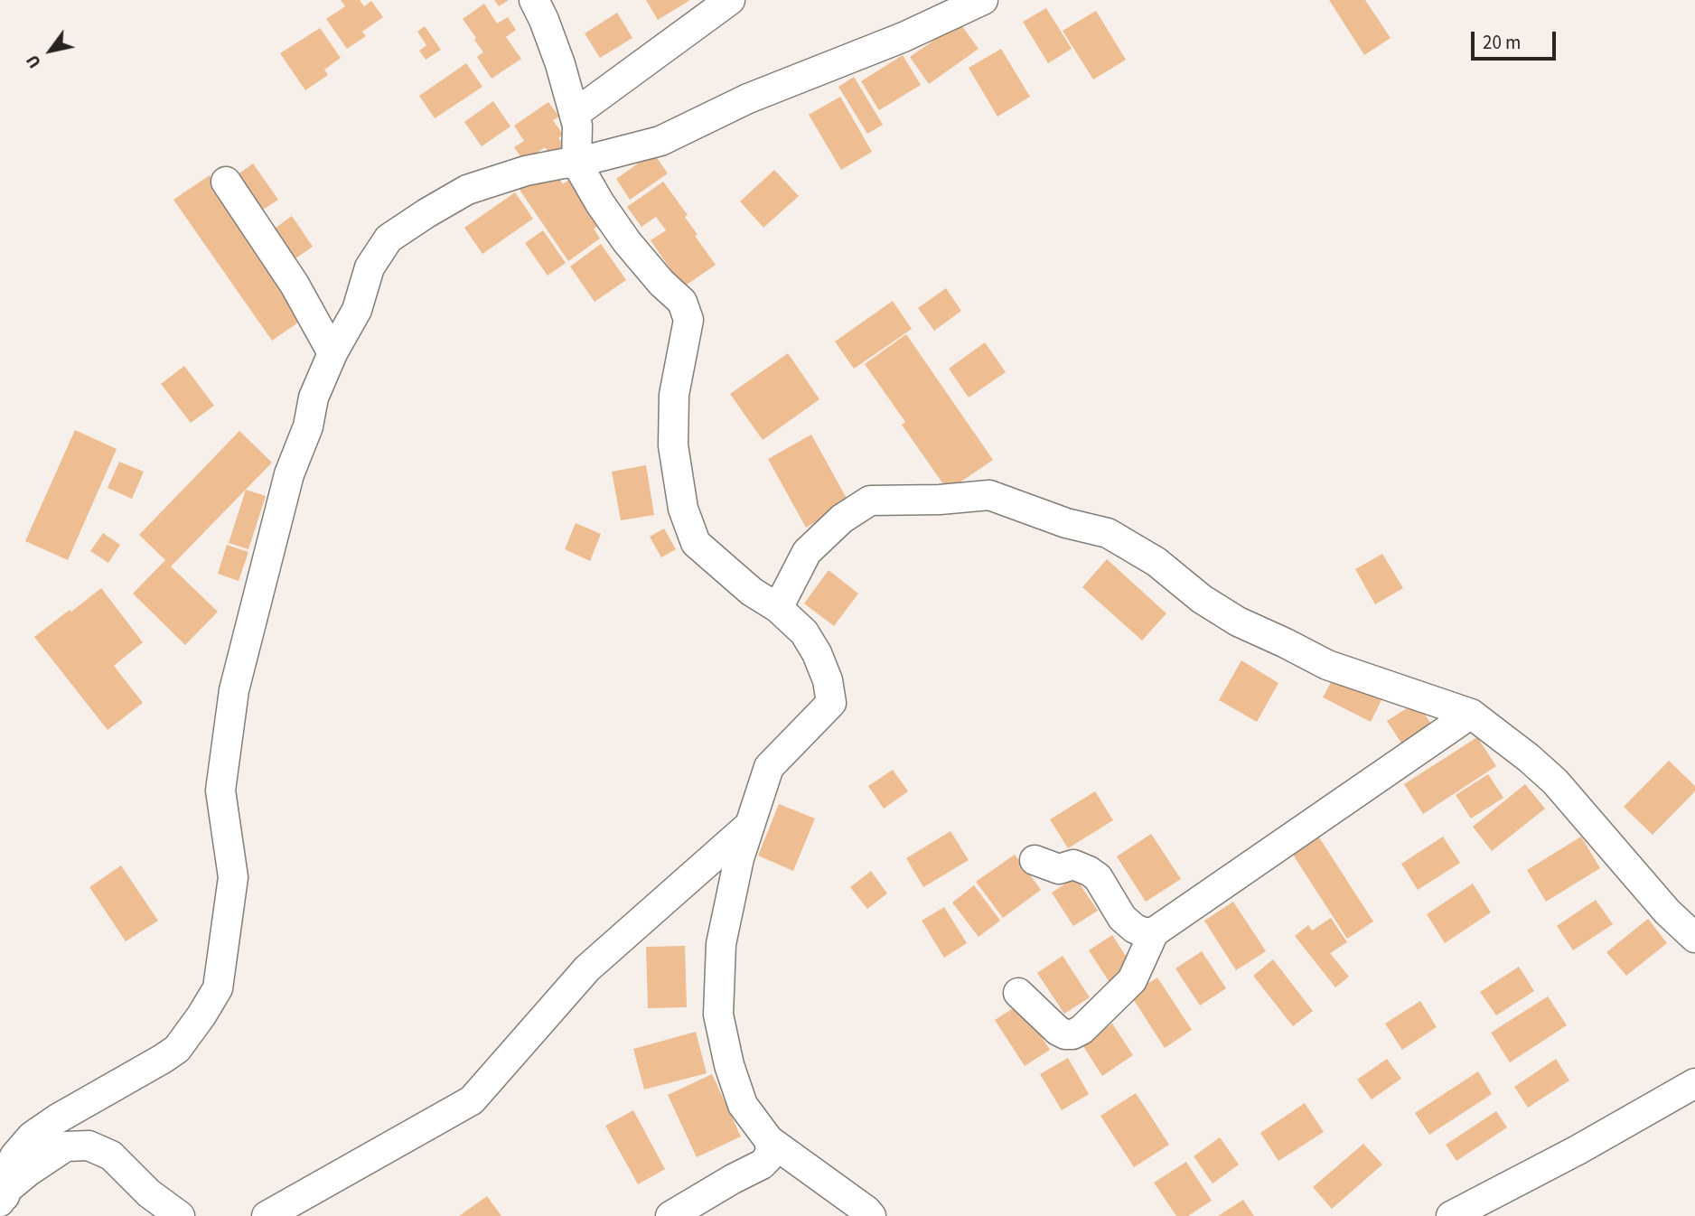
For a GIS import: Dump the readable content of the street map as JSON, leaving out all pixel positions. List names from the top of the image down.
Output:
{
  "scale_bar": "20 m",
  "north": "bottom left"
}
